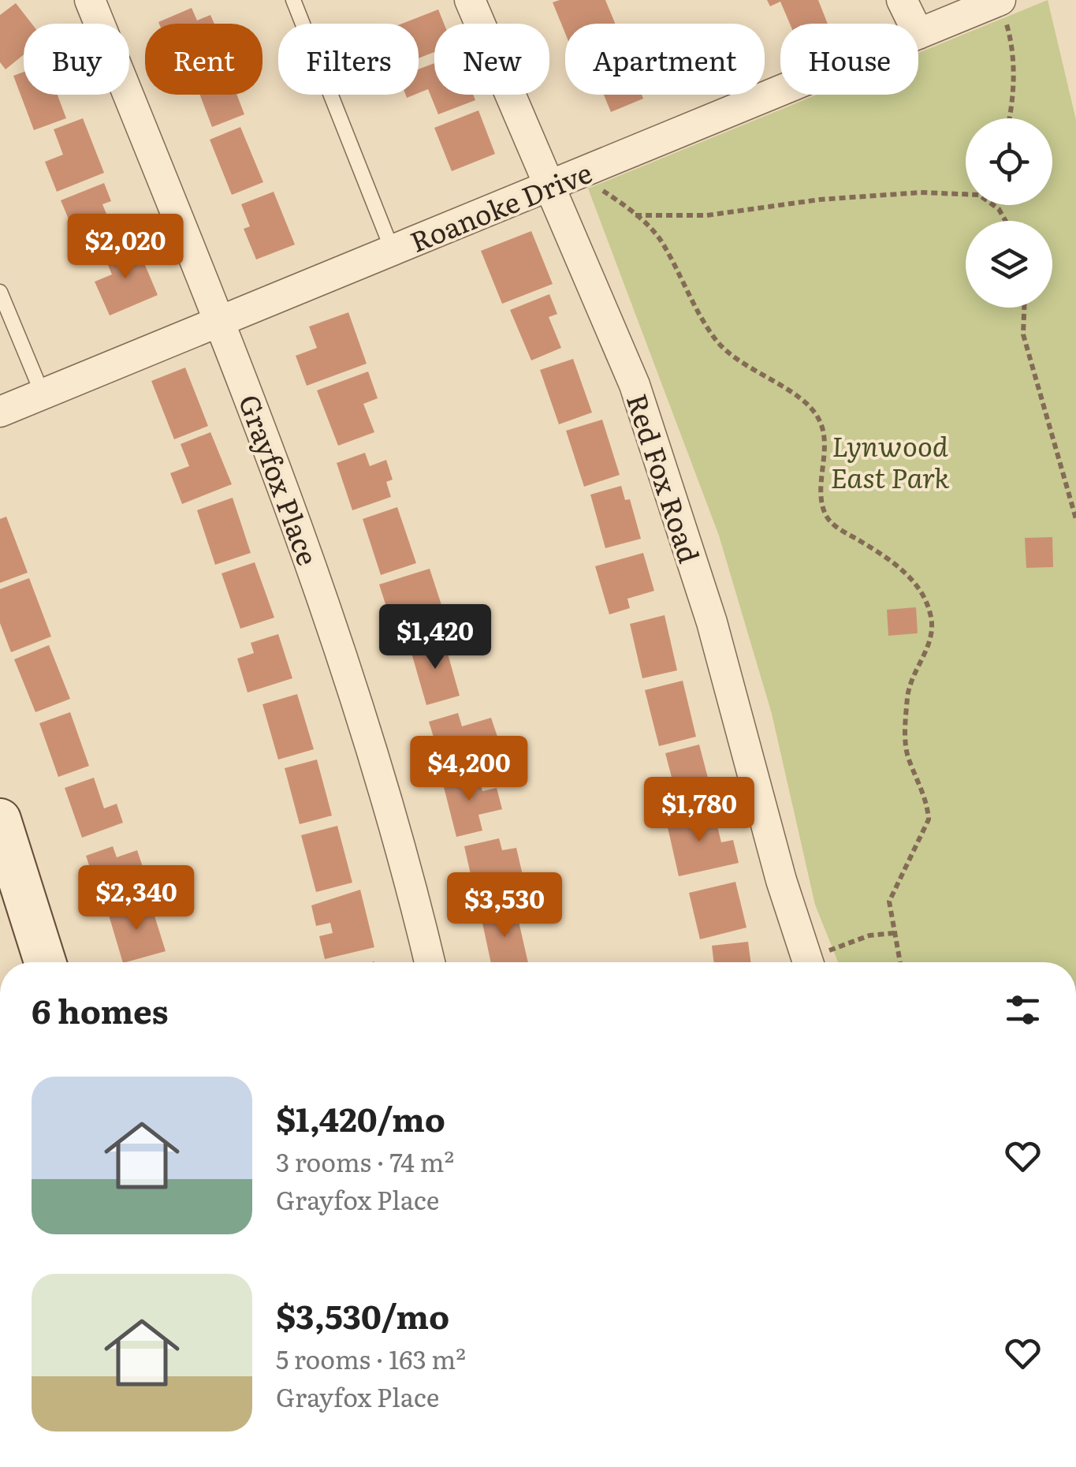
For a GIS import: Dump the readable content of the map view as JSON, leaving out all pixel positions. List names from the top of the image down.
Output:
{
  "streets": {
    "street": ["Roanoke Drive", "Red Fox Road", "Grayfox Place"]
  },
  "crossings": [
    ["Roanoke Drive", "Red Fox Road"],
    ["Roanoke Drive", "Grayfox Place"]
  ],
  "parks": ["Lynwood East Park"],
  "page": {
    "chip": [
      "Buy",
      "Rent",
      "Filters",
      "New",
      "Apartment",
      "House"
    ],
    "price": [
      "$2,020",
      "$1,420",
      "$4,200",
      "$1,780",
      "$2,340",
      "$3,530"
    ],
    "heading": "6 homes",
    "list": [
      {
        "name": "$1,420/mo",
        "note": "3 rooms · 74 m² · Grayfox Place"
      },
      {
        "name": "$3,530/mo",
        "note": "5 rooms · 163 m² · Grayfox Place"
      }
    ]
  }
}
